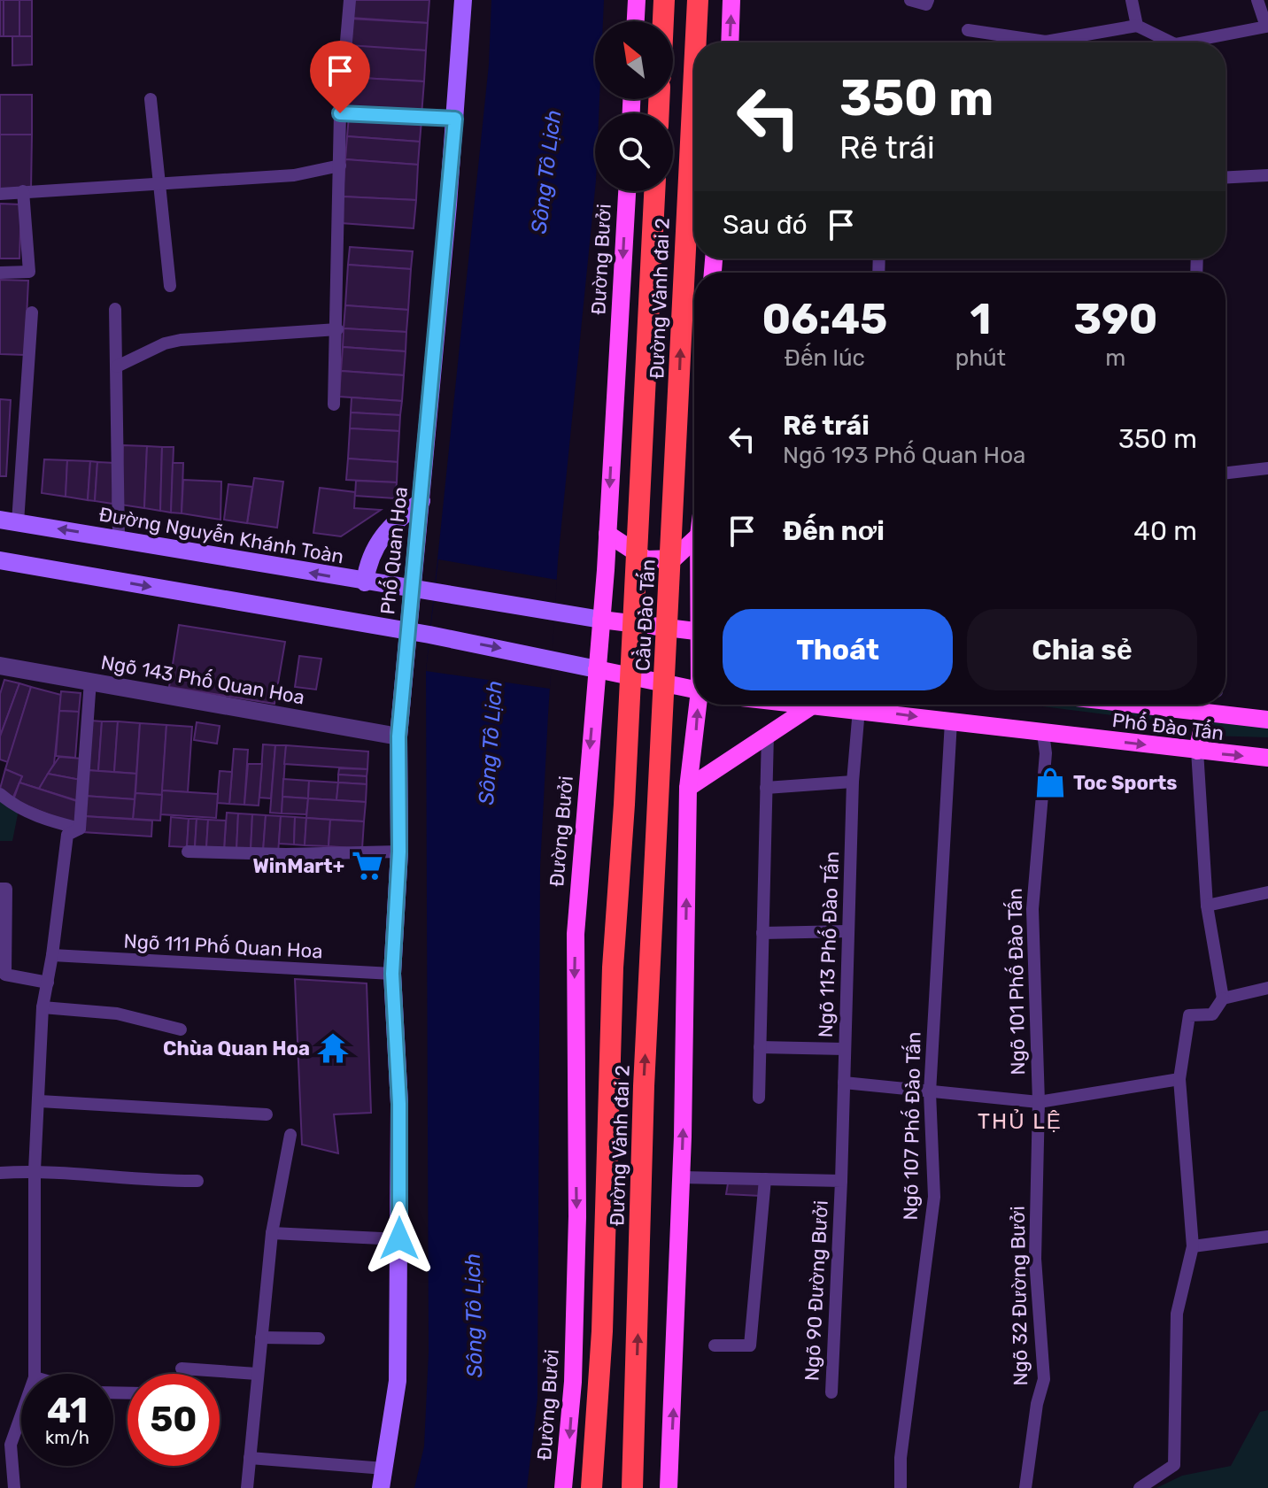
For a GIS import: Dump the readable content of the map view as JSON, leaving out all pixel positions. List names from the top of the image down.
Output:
{
  "streets": {
    "highway": ["Đường Vành đai 2", "Cầu Đào Tấn"],
    "main road": [
      "Đường Bưởi",
      "Đường Nguyễn Khánh Toàn",
      "Phố Quan Hoa",
      "Phố Đào Tấn"
    ],
    "street": ["Ngõ 143 Phố Quan Hoa"],
    "lane": [
      "Ngõ 113 Phố Đào Tấn",
      "Ngõ 111 Phố Quan Hoa",
      "Ngõ 101 Phố Đào Tấn",
      "Ngõ 107 Phố Đào Tấn",
      "Ngõ 90 Đường Bưởi",
      "Ngõ 32 Đường Bưởi"
    ]
  },
  "crossings": [
    ["Đường Bưởi", "Đường Nguyễn Khánh Toàn"],
    ["Đường Vành đai 2", "Cầu Đào Tấn"],
    ["Đường Nguyễn Khánh Toàn", "Phố Quan Hoa"],
    ["Phố Quan Hoa", "Ngõ 143 Phố Quan Hoa"],
    ["Phố Quan Hoa", "Ngõ 111 Phố Quan Hoa"],
    ["Phố Đào Tấn", "Ngõ 113 Phố Đào Tấn"],
    ["Phố Đào Tấn", "Ngõ 101 Phố Đào Tấn"],
    ["Phố Đào Tấn", "Ngõ 107 Phố Đào Tấn"],
    ["Ngõ 113 Phố Đào Tấn", "Ngõ 90 Đường Bưởi"],
    ["Ngõ 101 Phố Đào Tấn", "Ngõ 32 Đường Bưởi"]
  ],
  "districts": ["THỦ LỆ"],
  "water": ["Sông Tô Lịch"],
  "places": {
    "shop": ["Toc Sports"],
    "supermarket": ["WinMart+"],
    "temple": ["Chùa Quan Hoa"]
  },
  "north": "top left",
  "page": {
    "turn": ["350 m", "Rẽ trái"],
    "then": "Sau đó",
    "eta": [
      "06:45",
      "Đến lúc",
      "1",
      "phút",
      "390",
      "m"
    ],
    "list": [
      {
        "name": "Rẽ trái",
        "note": "Ngõ 193 Phố Quan Hoa",
        "value": "350 m"
      },
      {
        "name": "Đến nơi",
        "value": "40 m"
      }
    ],
    "buttons": ["Thoát", "Chia sẻ"],
    "speed": "41 km/h",
    "limit": "50"
  }
}
